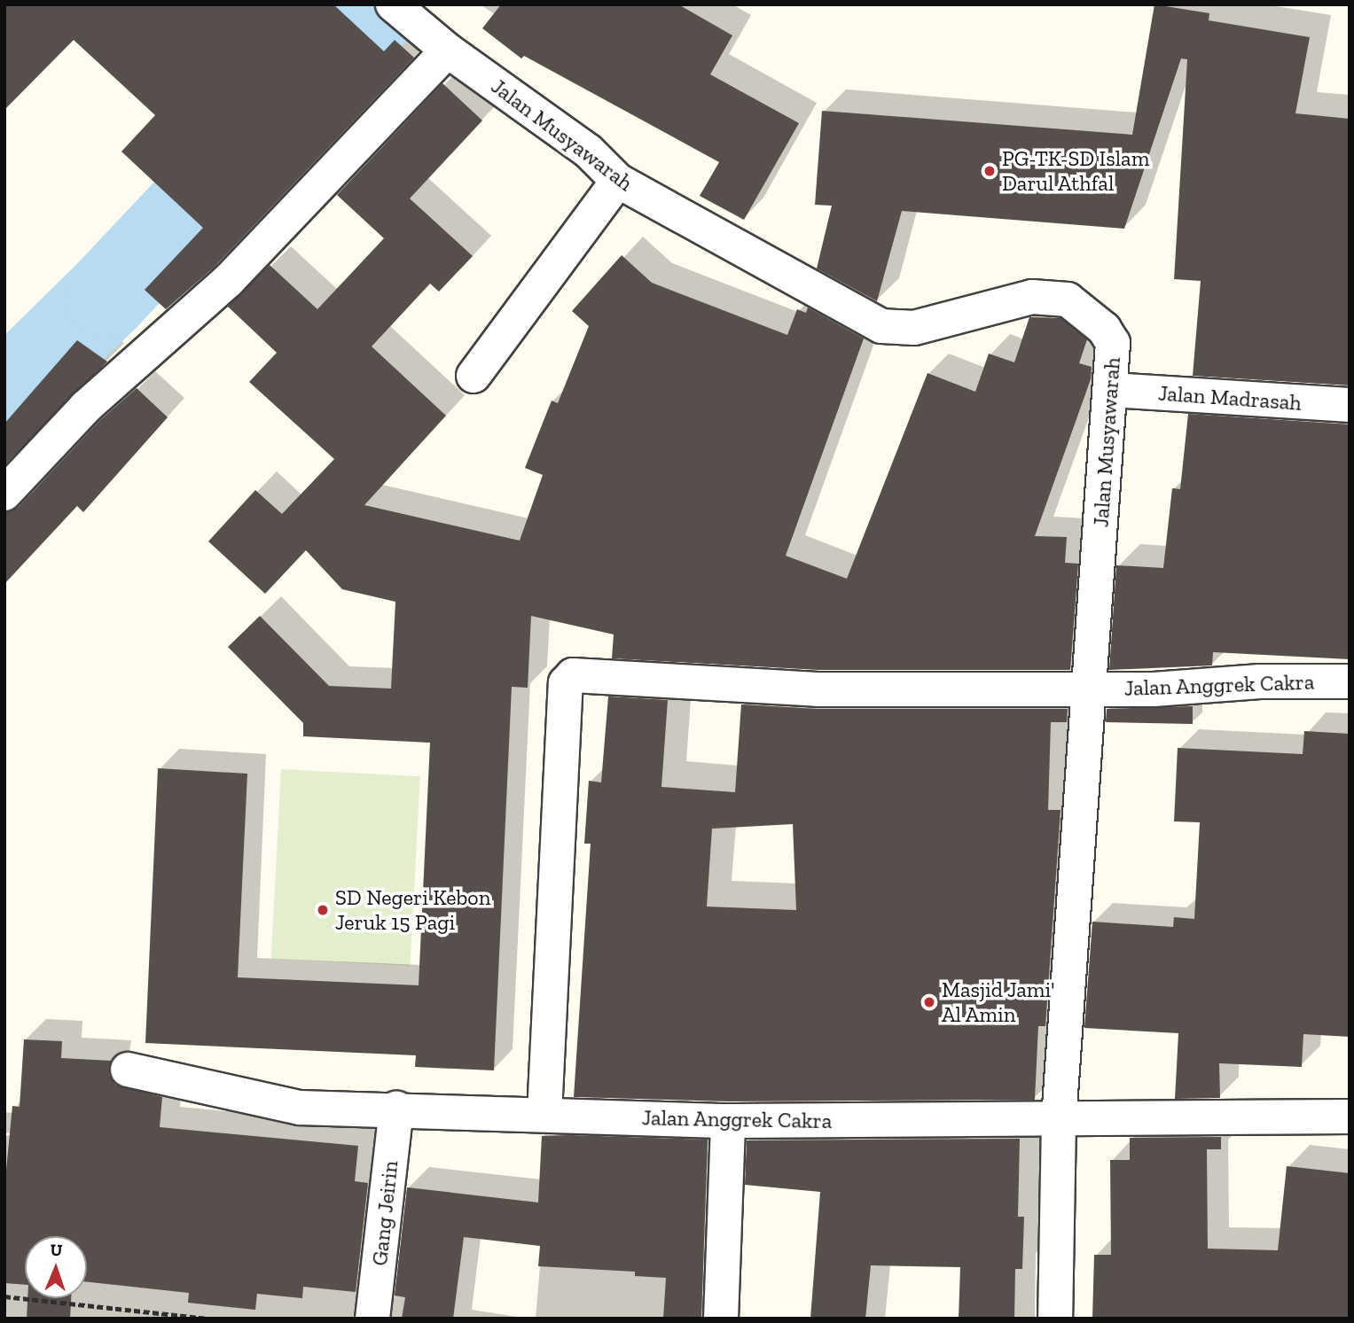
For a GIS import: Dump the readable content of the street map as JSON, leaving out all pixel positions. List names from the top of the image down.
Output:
{
  "streets": {
    "street": [
      "Jalan Musyawarah",
      "Jalan Madrasah",
      "Jalan Anggrek Cakra",
      "Gang Jeirin"
    ]
  },
  "crossings": [
    ["Jalan Musyawarah", "Jalan Madrasah"],
    ["Jalan Musyawarah", "Jalan Anggrek Cakra"],
    ["Jalan Anggrek Cakra", "Gang Jeirin"]
  ],
  "places": ["PG-TK-SD Islam Darul Athfal", "SD Negeri Kebon Jeruk 15 Pagi", "Masjid Jami' Al Amin"],
  "north": "top"
}
